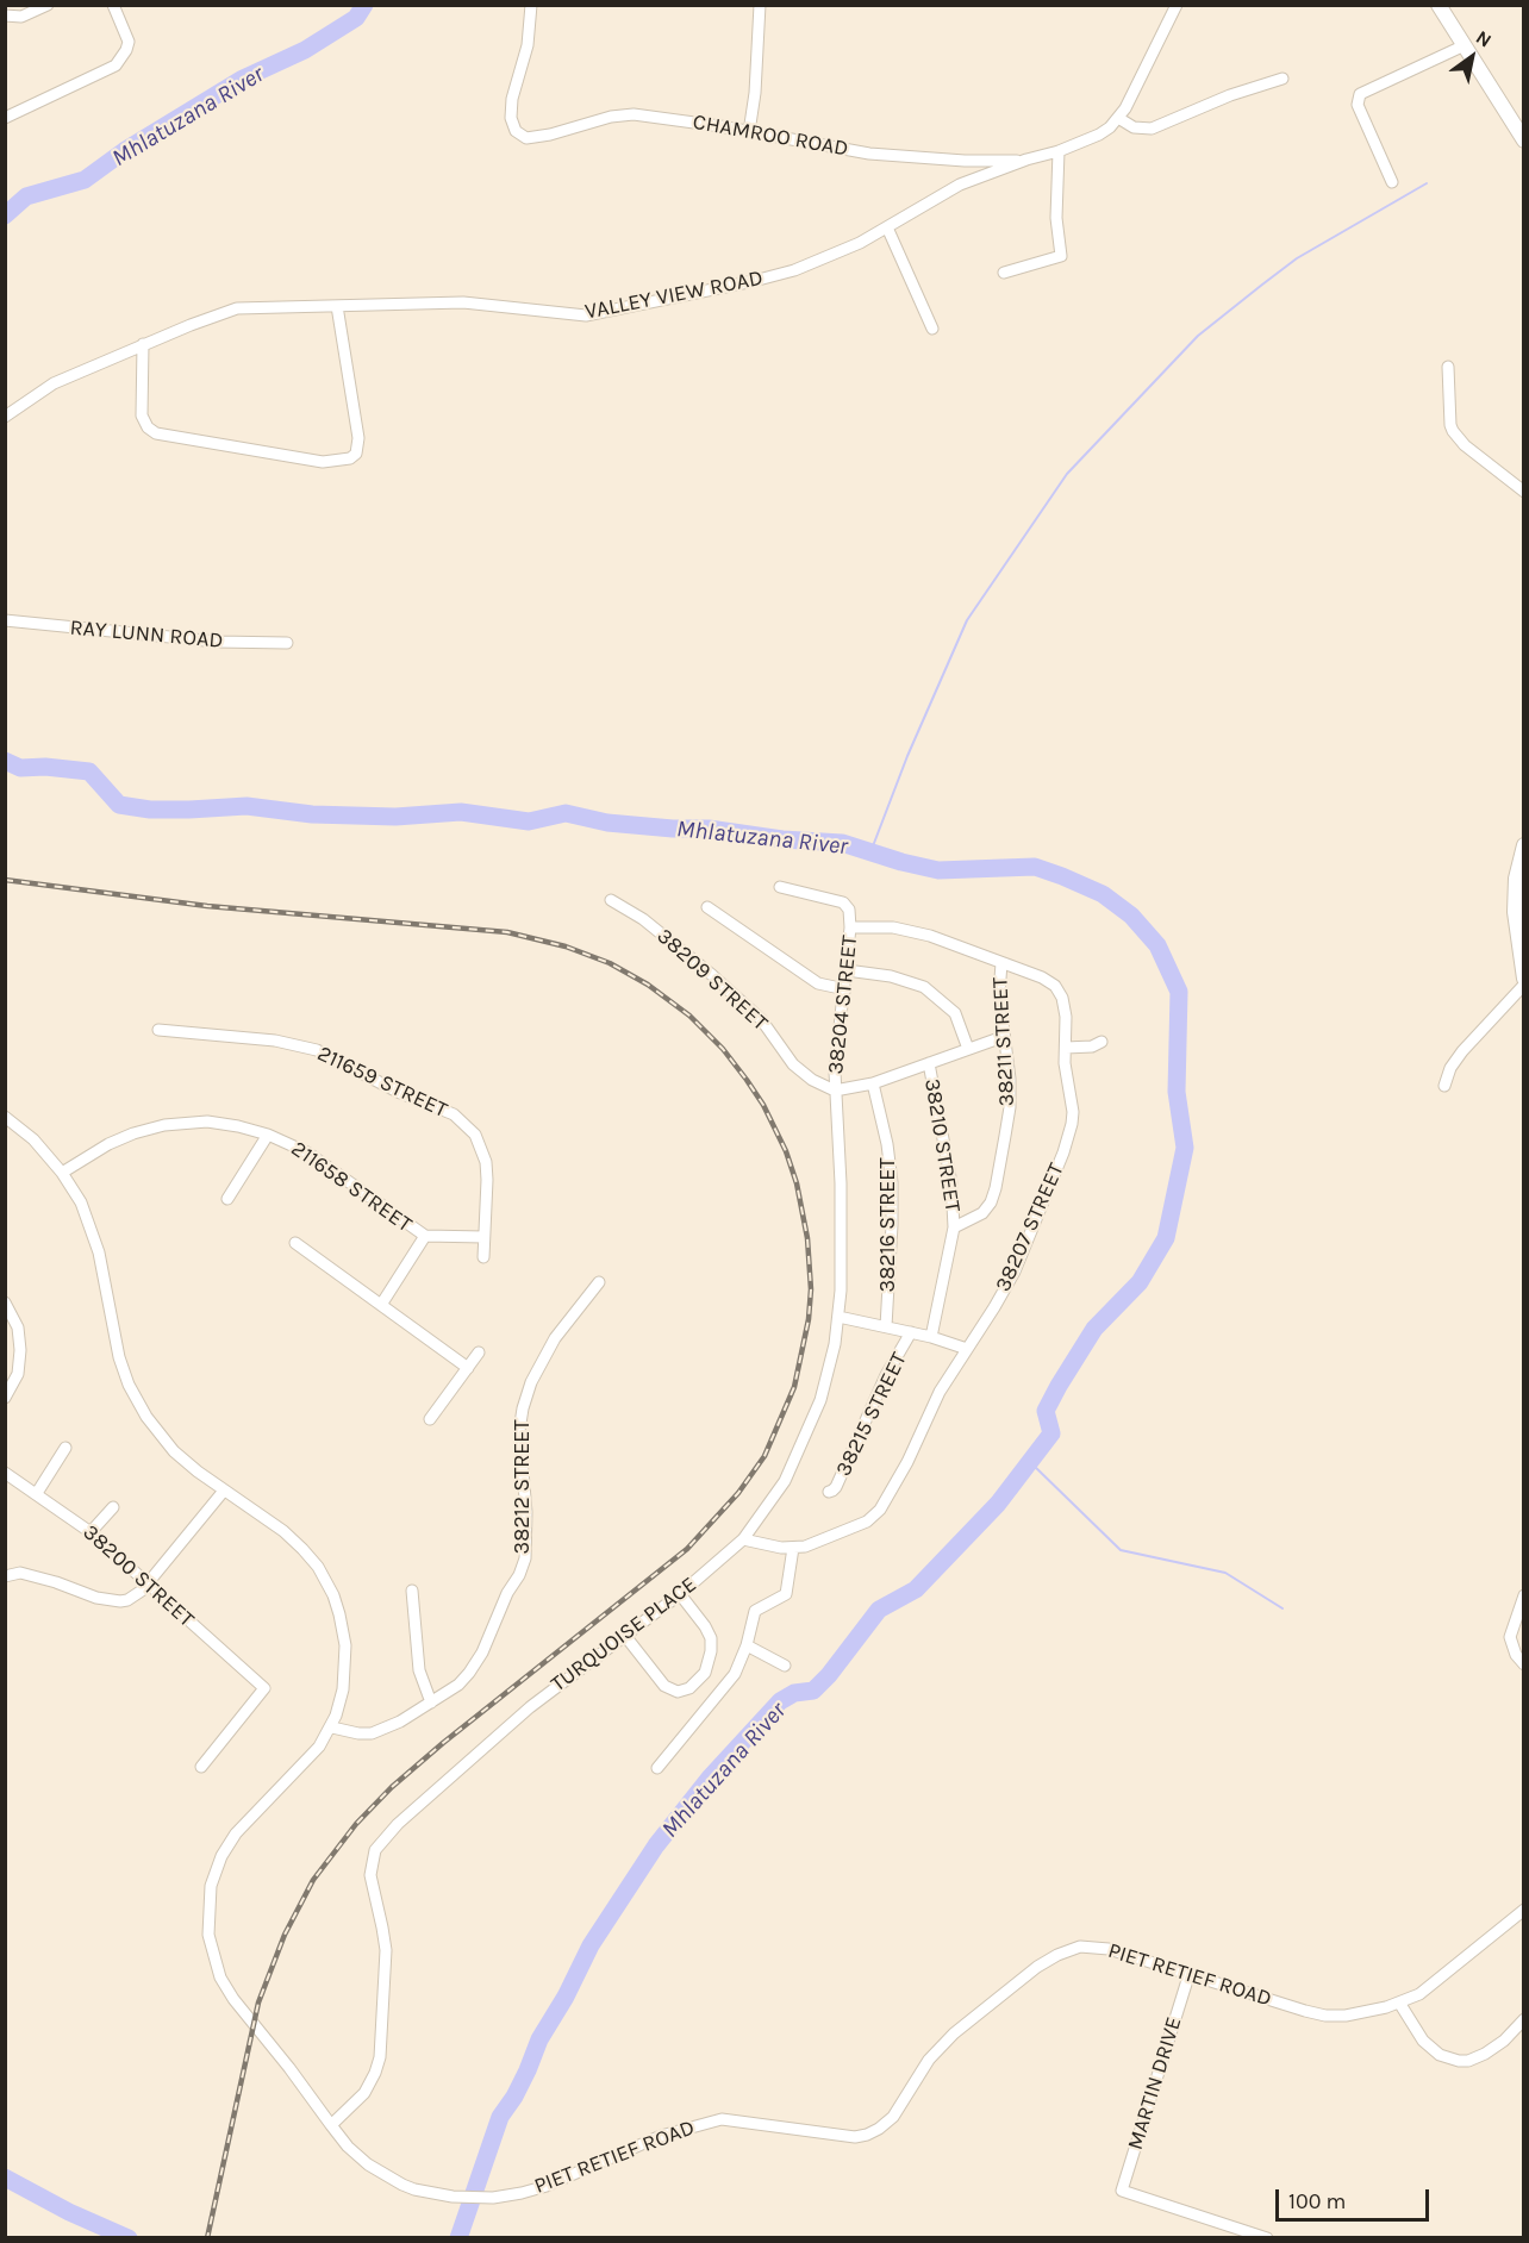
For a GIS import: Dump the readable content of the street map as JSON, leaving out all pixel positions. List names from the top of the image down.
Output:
{
  "streets": {
    "street": [
      "CHAMROO ROAD",
      "VALLEY VIEW ROAD",
      "RAY LUNN ROAD",
      "38209 STREET",
      "38204 STREET",
      "38211 STREET",
      "211659 STREET",
      "38210 STREET",
      "211658 STREET",
      "38216 STREET",
      "38207 STREET",
      "38215 STREET",
      "38212 STREET",
      "38200 STREET",
      "TURQUOISE PLACE",
      "PIET RETIEF ROAD",
      "MARTIN DRIVE"
    ]
  },
  "crossings": [
    ["CHAMROO ROAD", "VALLEY VIEW ROAD"],
    ["38209 STREET", "38204 STREET"],
    ["38209 STREET", "TURQUOISE PLACE"],
    ["38204 STREET", "38207 STREET"],
    ["38204 STREET", "TURQUOISE PLACE"],
    ["38211 STREET", "38210 STREET"],
    ["38211 STREET", "38207 STREET"],
    ["211659 STREET", "211658 STREET"],
    ["38207 STREET", "TURQUOISE PLACE"],
    ["38212 STREET", "PIET RETIEF ROAD"],
    ["TURQUOISE PLACE", "PIET RETIEF ROAD"],
    ["PIET RETIEF ROAD", "MARTIN DRIVE"]
  ],
  "water": ["Mhlatuzana River"],
  "scale_bar": "100 m",
  "north": "top right"
}
